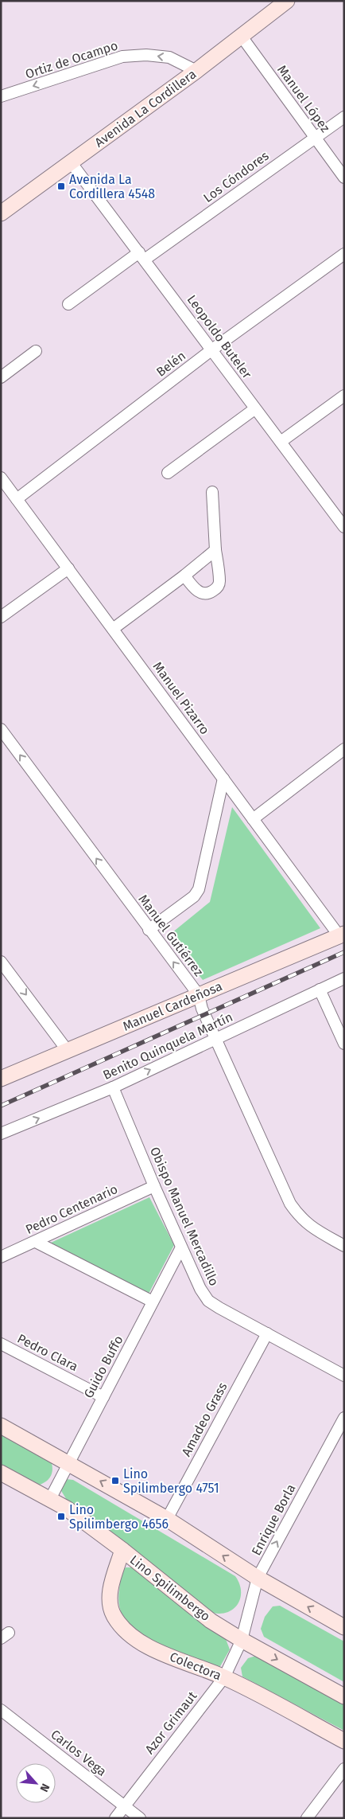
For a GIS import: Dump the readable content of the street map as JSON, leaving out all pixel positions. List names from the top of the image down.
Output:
{
  "streets": {
    "main road": [
      "Avenida La Cordillera",
      "Manuel Cardeñosa",
      "Lino Spilimbergo",
      "Colectora"
    ],
    "street": [
      "Ortiz de Ocampo",
      "Manuel López",
      "Los Cóndores",
      "Leopoldo Buteler",
      "Belén",
      "Manuel Pizarro",
      "Manuel Gutiérrez",
      "Benito Quinquela Martín",
      "Pedro Centenario",
      "Obispo Manuel Mercadillo",
      "Pedro Clara",
      "Guido Buffo",
      "Amadeo Grass",
      "Enrique Borla",
      "Azor Grimaut",
      "Carlos Vega"
    ]
  },
  "crossings": [
    ["Ortiz de Ocampo", "Avenida La Cordillera"],
    ["Manuel López", "Avenida La Cordillera"],
    ["Manuel López", "Los Cóndores"],
    ["Avenida La Cordillera", "Leopoldo Buteler"],
    ["Los Cóndores", "Leopoldo Buteler"],
    ["Leopoldo Buteler", "Belén"],
    ["Belén", "Manuel Pizarro"],
    ["Manuel Pizarro", "Manuel Cardeñosa"],
    ["Manuel Gutiérrez", "Manuel Cardeñosa"],
    ["Manuel Gutiérrez", "Benito Quinquela Martín"],
    ["Benito Quinquela Martín", "Obispo Manuel Mercadillo"],
    ["Pedro Centenario", "Obispo Manuel Mercadillo"],
    ["Obispo Manuel Mercadillo", "Guido Buffo"],
    ["Obispo Manuel Mercadillo", "Amadeo Grass"],
    ["Pedro Clara", "Guido Buffo"],
    ["Guido Buffo", "Lino Spilimbergo"],
    ["Enrique Borla", "Lino Spilimbergo"],
    ["Enrique Borla", "Azor Grimaut"],
    ["Lino Spilimbergo", "Colectora"],
    ["Lino Spilimbergo", "Azor Grimaut"],
    ["Colectora", "Azor Grimaut"],
    ["Azor Grimaut", "Carlos Vega"]
  ],
  "one_way": [
    "Ortiz de Ocampo",
    "Manuel Gutiérrez",
    "Benito Quinquela Martín",
    "Enrique Borla"
  ],
  "places": {
    "transit": ["Avenida La Cordillera 4548", "Lino Spilimbergo 4751", "Lino Spilimbergo 4656"]
  },
  "north": "bottom right"
}
